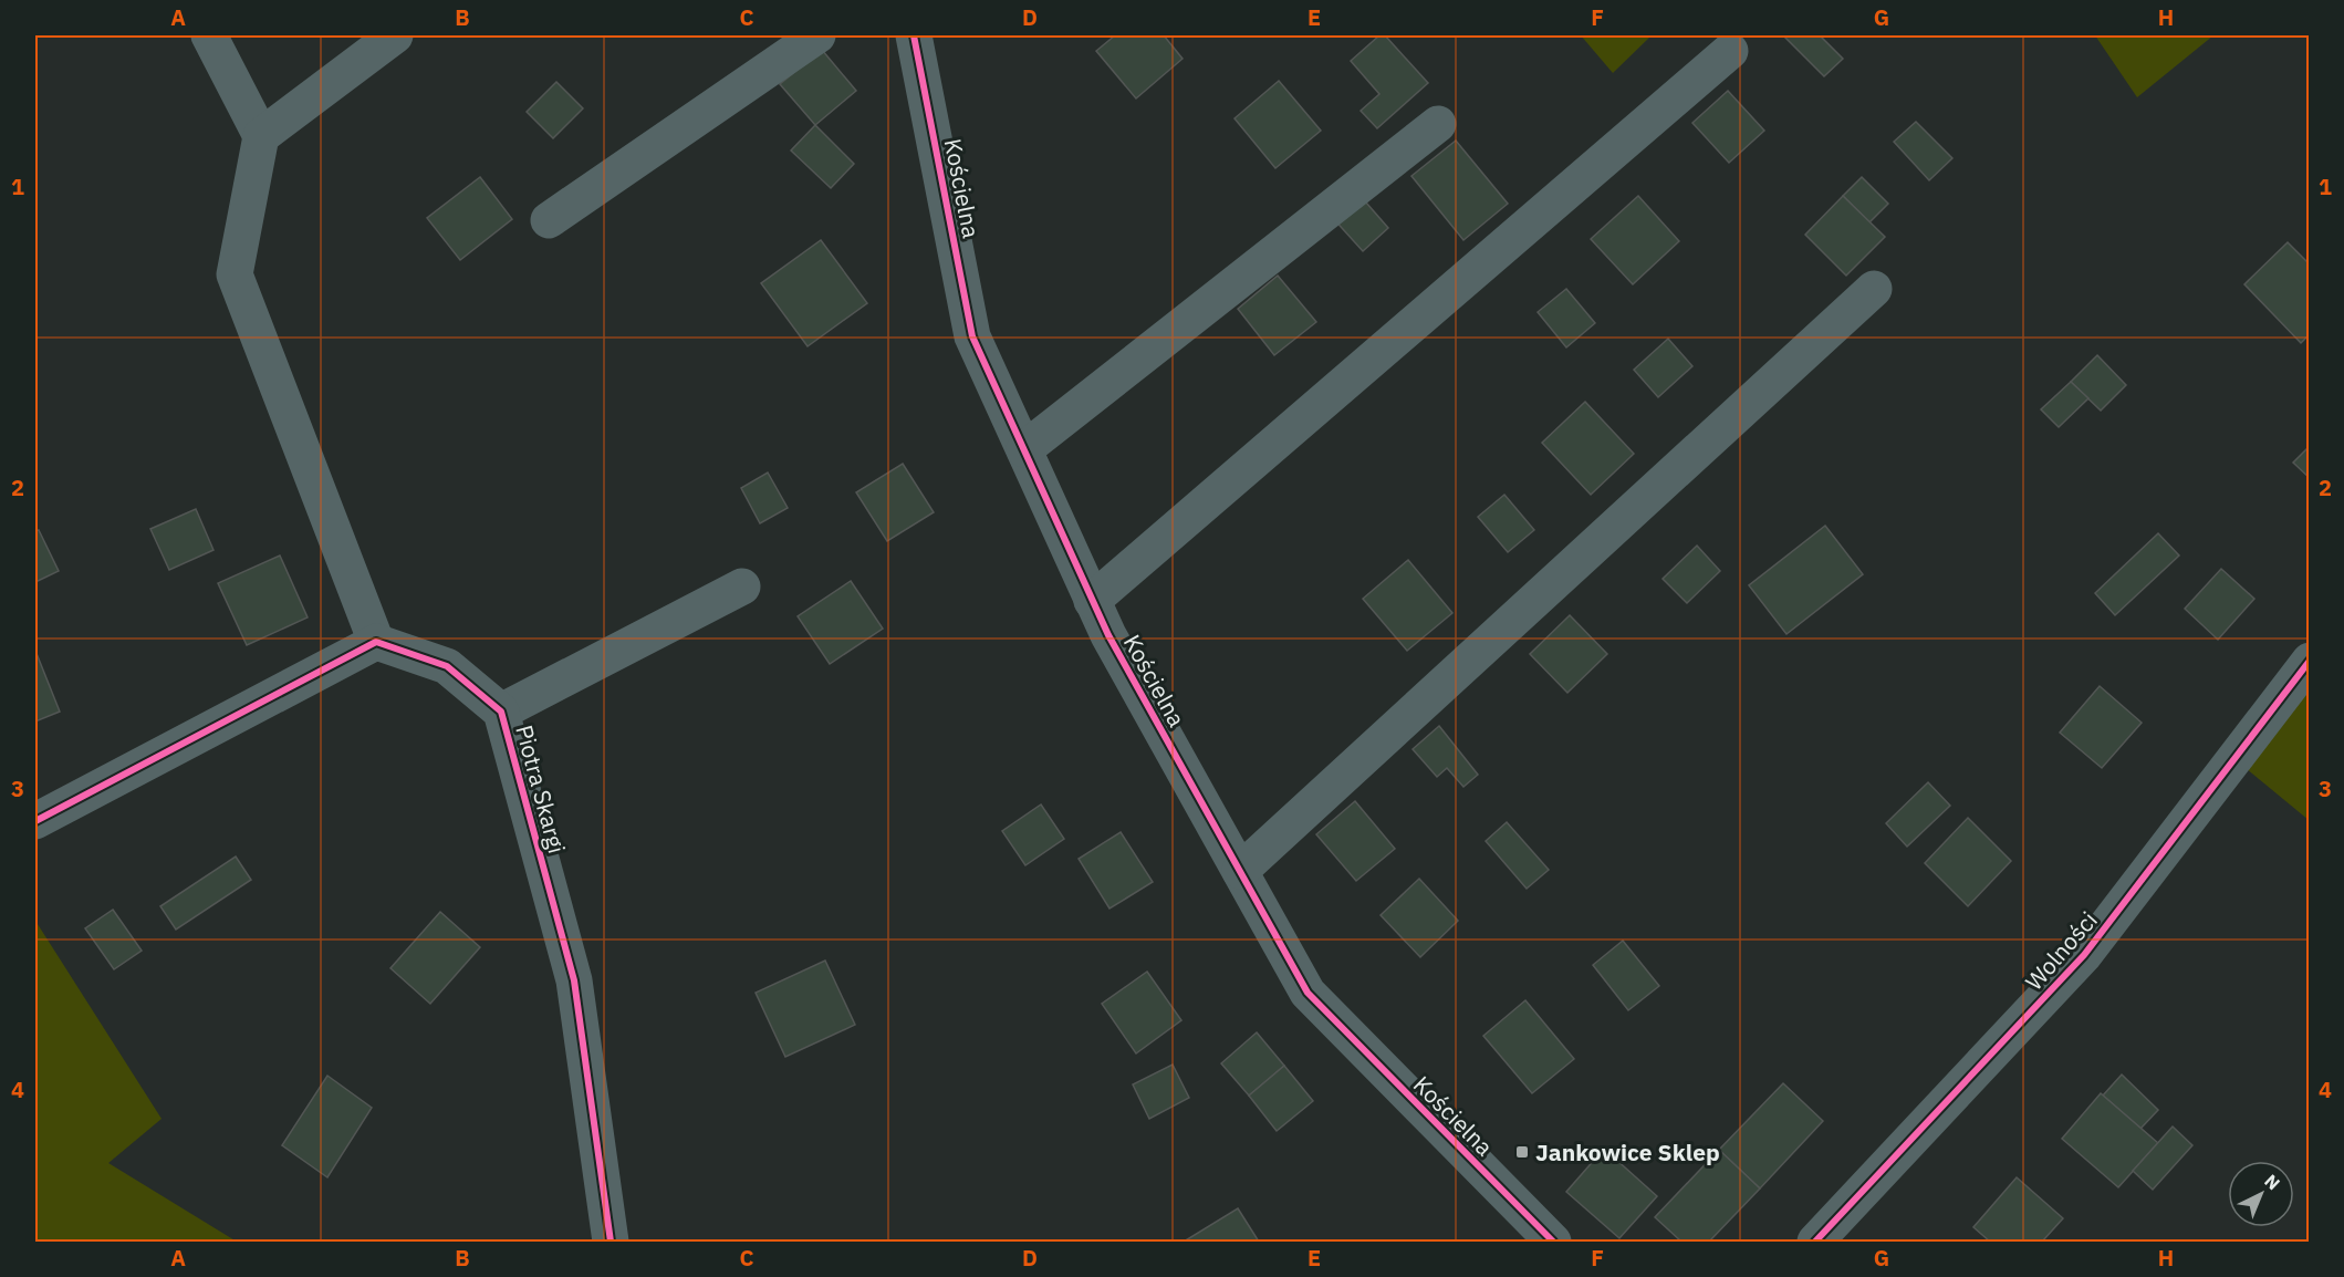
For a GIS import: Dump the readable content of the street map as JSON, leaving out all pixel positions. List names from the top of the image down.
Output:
{
  "streets": {
    "street": ["Kościelna", "Piotra Skargi", "Wolności"]
  },
  "places": {
    "transit": ["Jankowice Sklep"]
  },
  "north": "top right",
  "grid": {
    "columns": [
      "A",
      "B",
      "C",
      "D",
      "E",
      "F",
      "G",
      "H"
    ],
    "rows": [
      "1",
      "2",
      "3",
      "4"
    ]
  }
}
